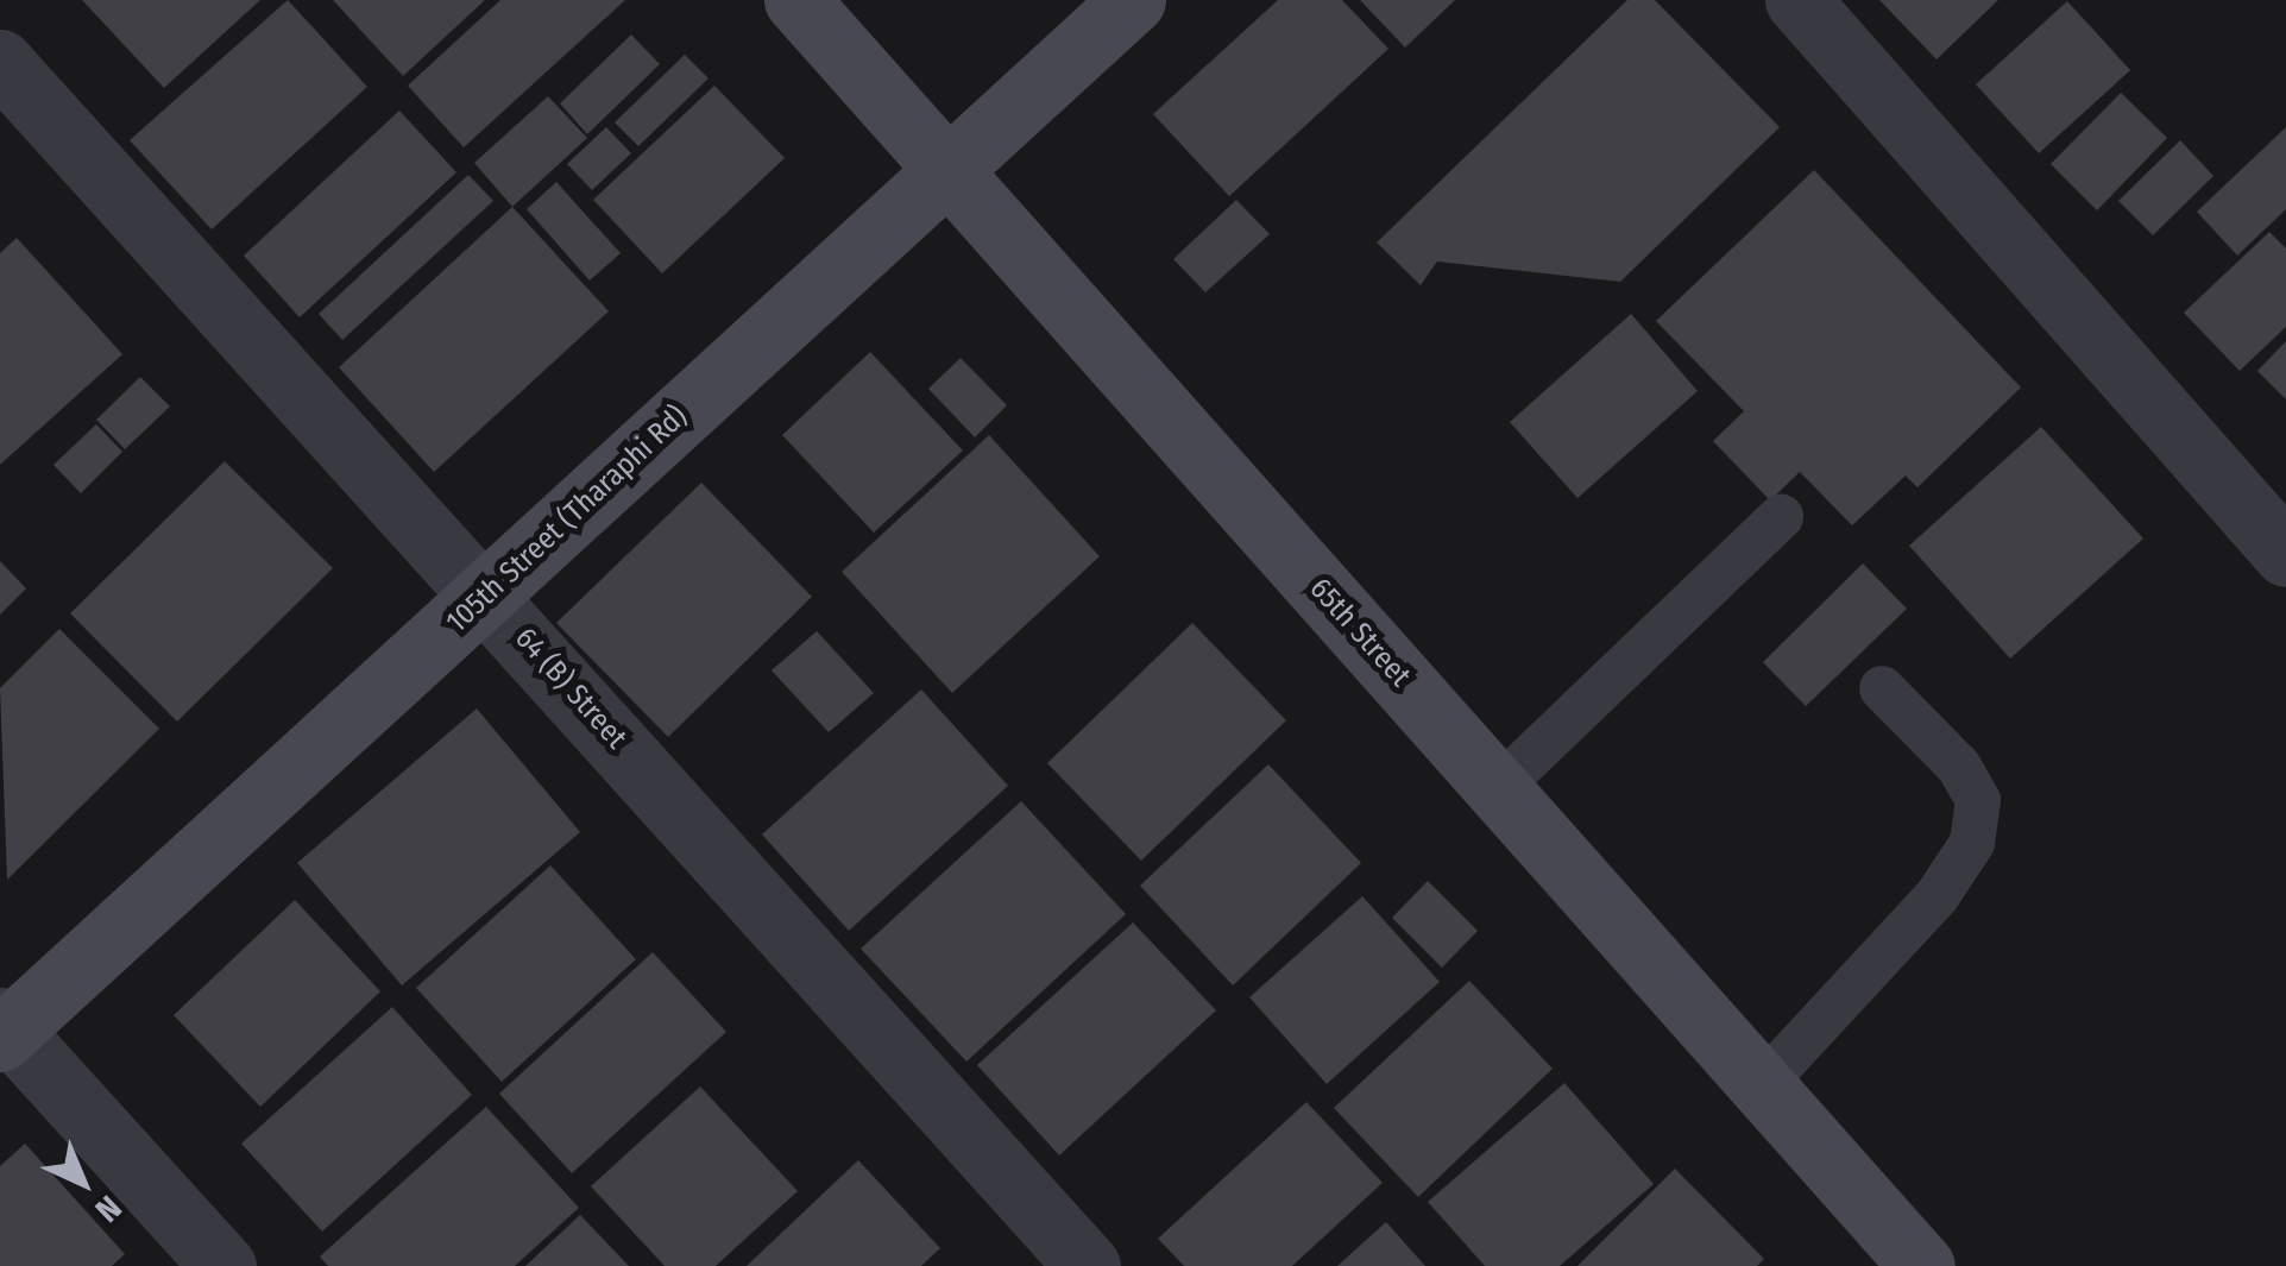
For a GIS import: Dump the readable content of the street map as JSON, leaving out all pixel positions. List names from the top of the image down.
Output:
{
  "streets": {
    "street": ["105th Street (Tharaphi Rd)", "65th Street", "64 (B) Street"]
  },
  "crossings": [
    ["105th Street (Tharaphi Rd)", "65th Street"],
    ["105th Street (Tharaphi Rd)", "64 (B) Street"]
  ],
  "north": "bottom right"
}
